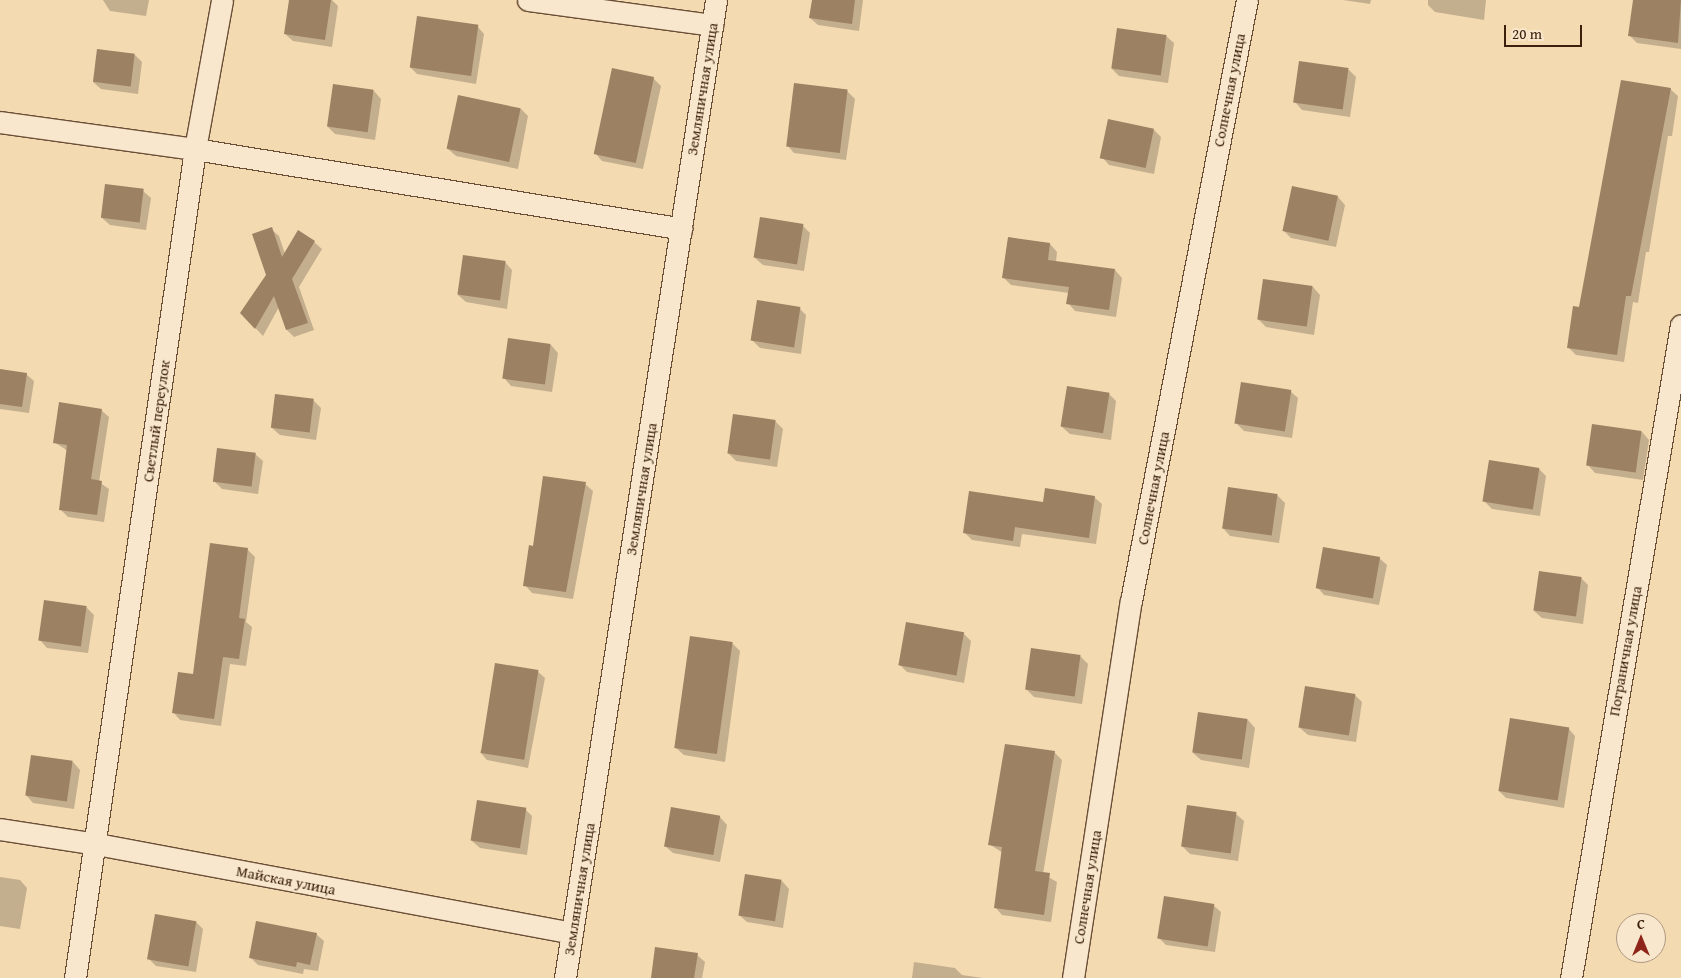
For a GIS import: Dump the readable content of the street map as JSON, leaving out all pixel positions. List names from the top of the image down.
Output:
{
  "streets": {
    "street": [
      "Земляничная улица",
      "Солнечная улица",
      "Светлый переулок",
      "Пограничная улица",
      "Майская улица"
    ]
  },
  "crossings": [
    ["Земляничная улица", "Майская улица"],
    ["Светлый переулок", "Майская улица"]
  ],
  "scale_bar": "20 m",
  "north": "top"
}
